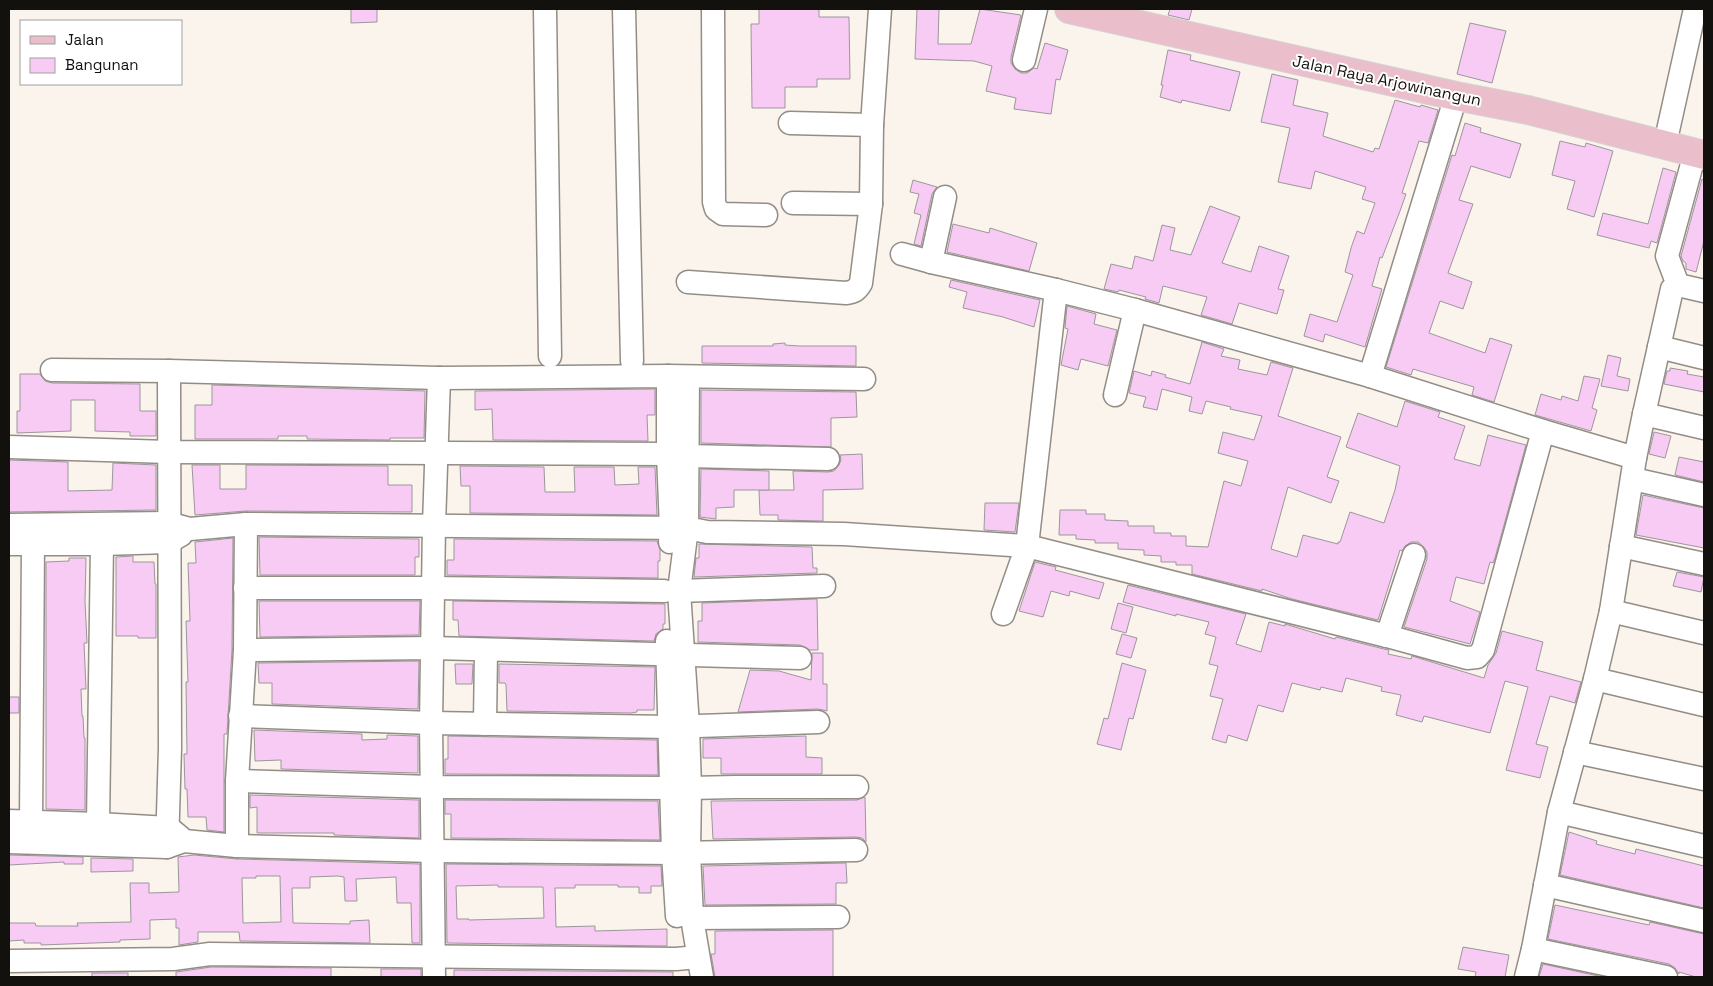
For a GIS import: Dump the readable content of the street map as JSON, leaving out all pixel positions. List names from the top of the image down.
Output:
{
  "streets": {
    "main road": ["Jalan Raya Arjowinangun"]
  },
  "legend": ["Jalan", "Bangunan"]
}
